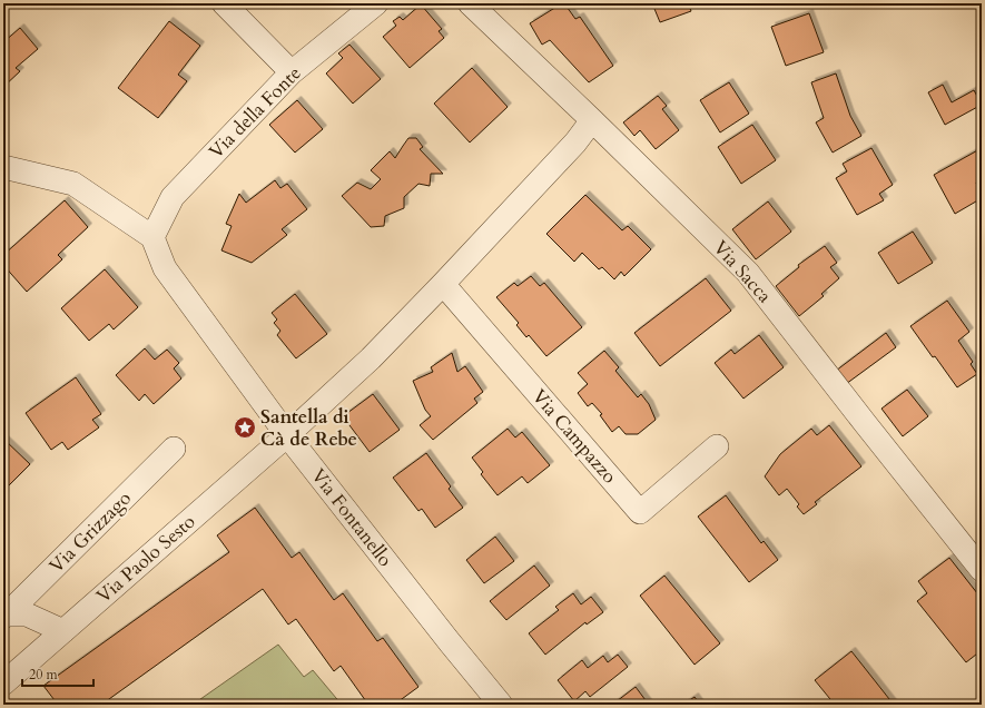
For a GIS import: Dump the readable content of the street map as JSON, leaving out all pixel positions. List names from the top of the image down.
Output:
{
  "streets": {
    "street": [
      "Via della Fonte",
      "Via Sacca",
      "Via Campazzo",
      "Via Fontanello",
      "Via Grizzago",
      "Via Paolo Sesto"
    ]
  },
  "crossings": [
    ["Via della Fonte", "Via Fontanello"],
    ["Via Fontanello", "Via Paolo Sesto"],
    ["Via Grizzago", "Via Paolo Sesto"]
  ],
  "places": {
    "place": ["Santella di Cà de Rebe"]
  },
  "scale_bar": "20 m"
}
